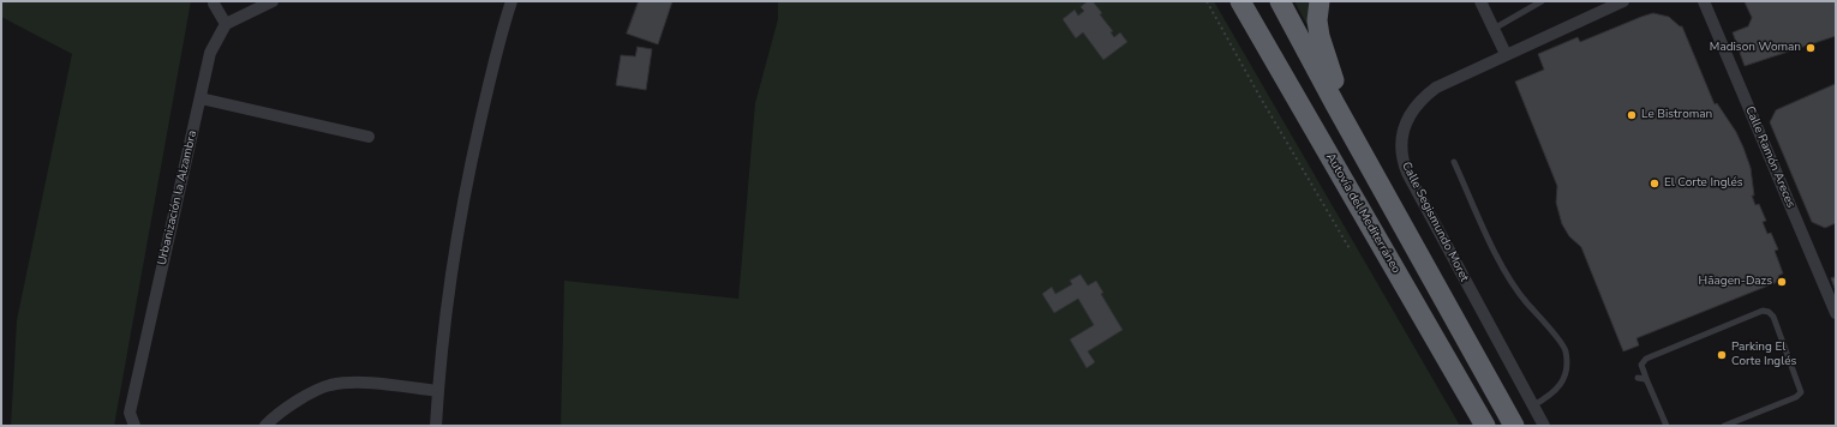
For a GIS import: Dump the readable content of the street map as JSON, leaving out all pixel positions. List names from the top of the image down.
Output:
{
  "streets": {
    "highway": ["Autovía del Mediterráneo"],
    "street": ["Calle Ramón Areces", "Urbanización la Alzambra", "Calle Segismundo Moret"]
  },
  "places": [
    "Madison Woman",
    "Le Bistroman",
    "El Corte Inglés",
    "Häagen-Dazs",
    "Parking El Corte Inglés"
  ]
}
